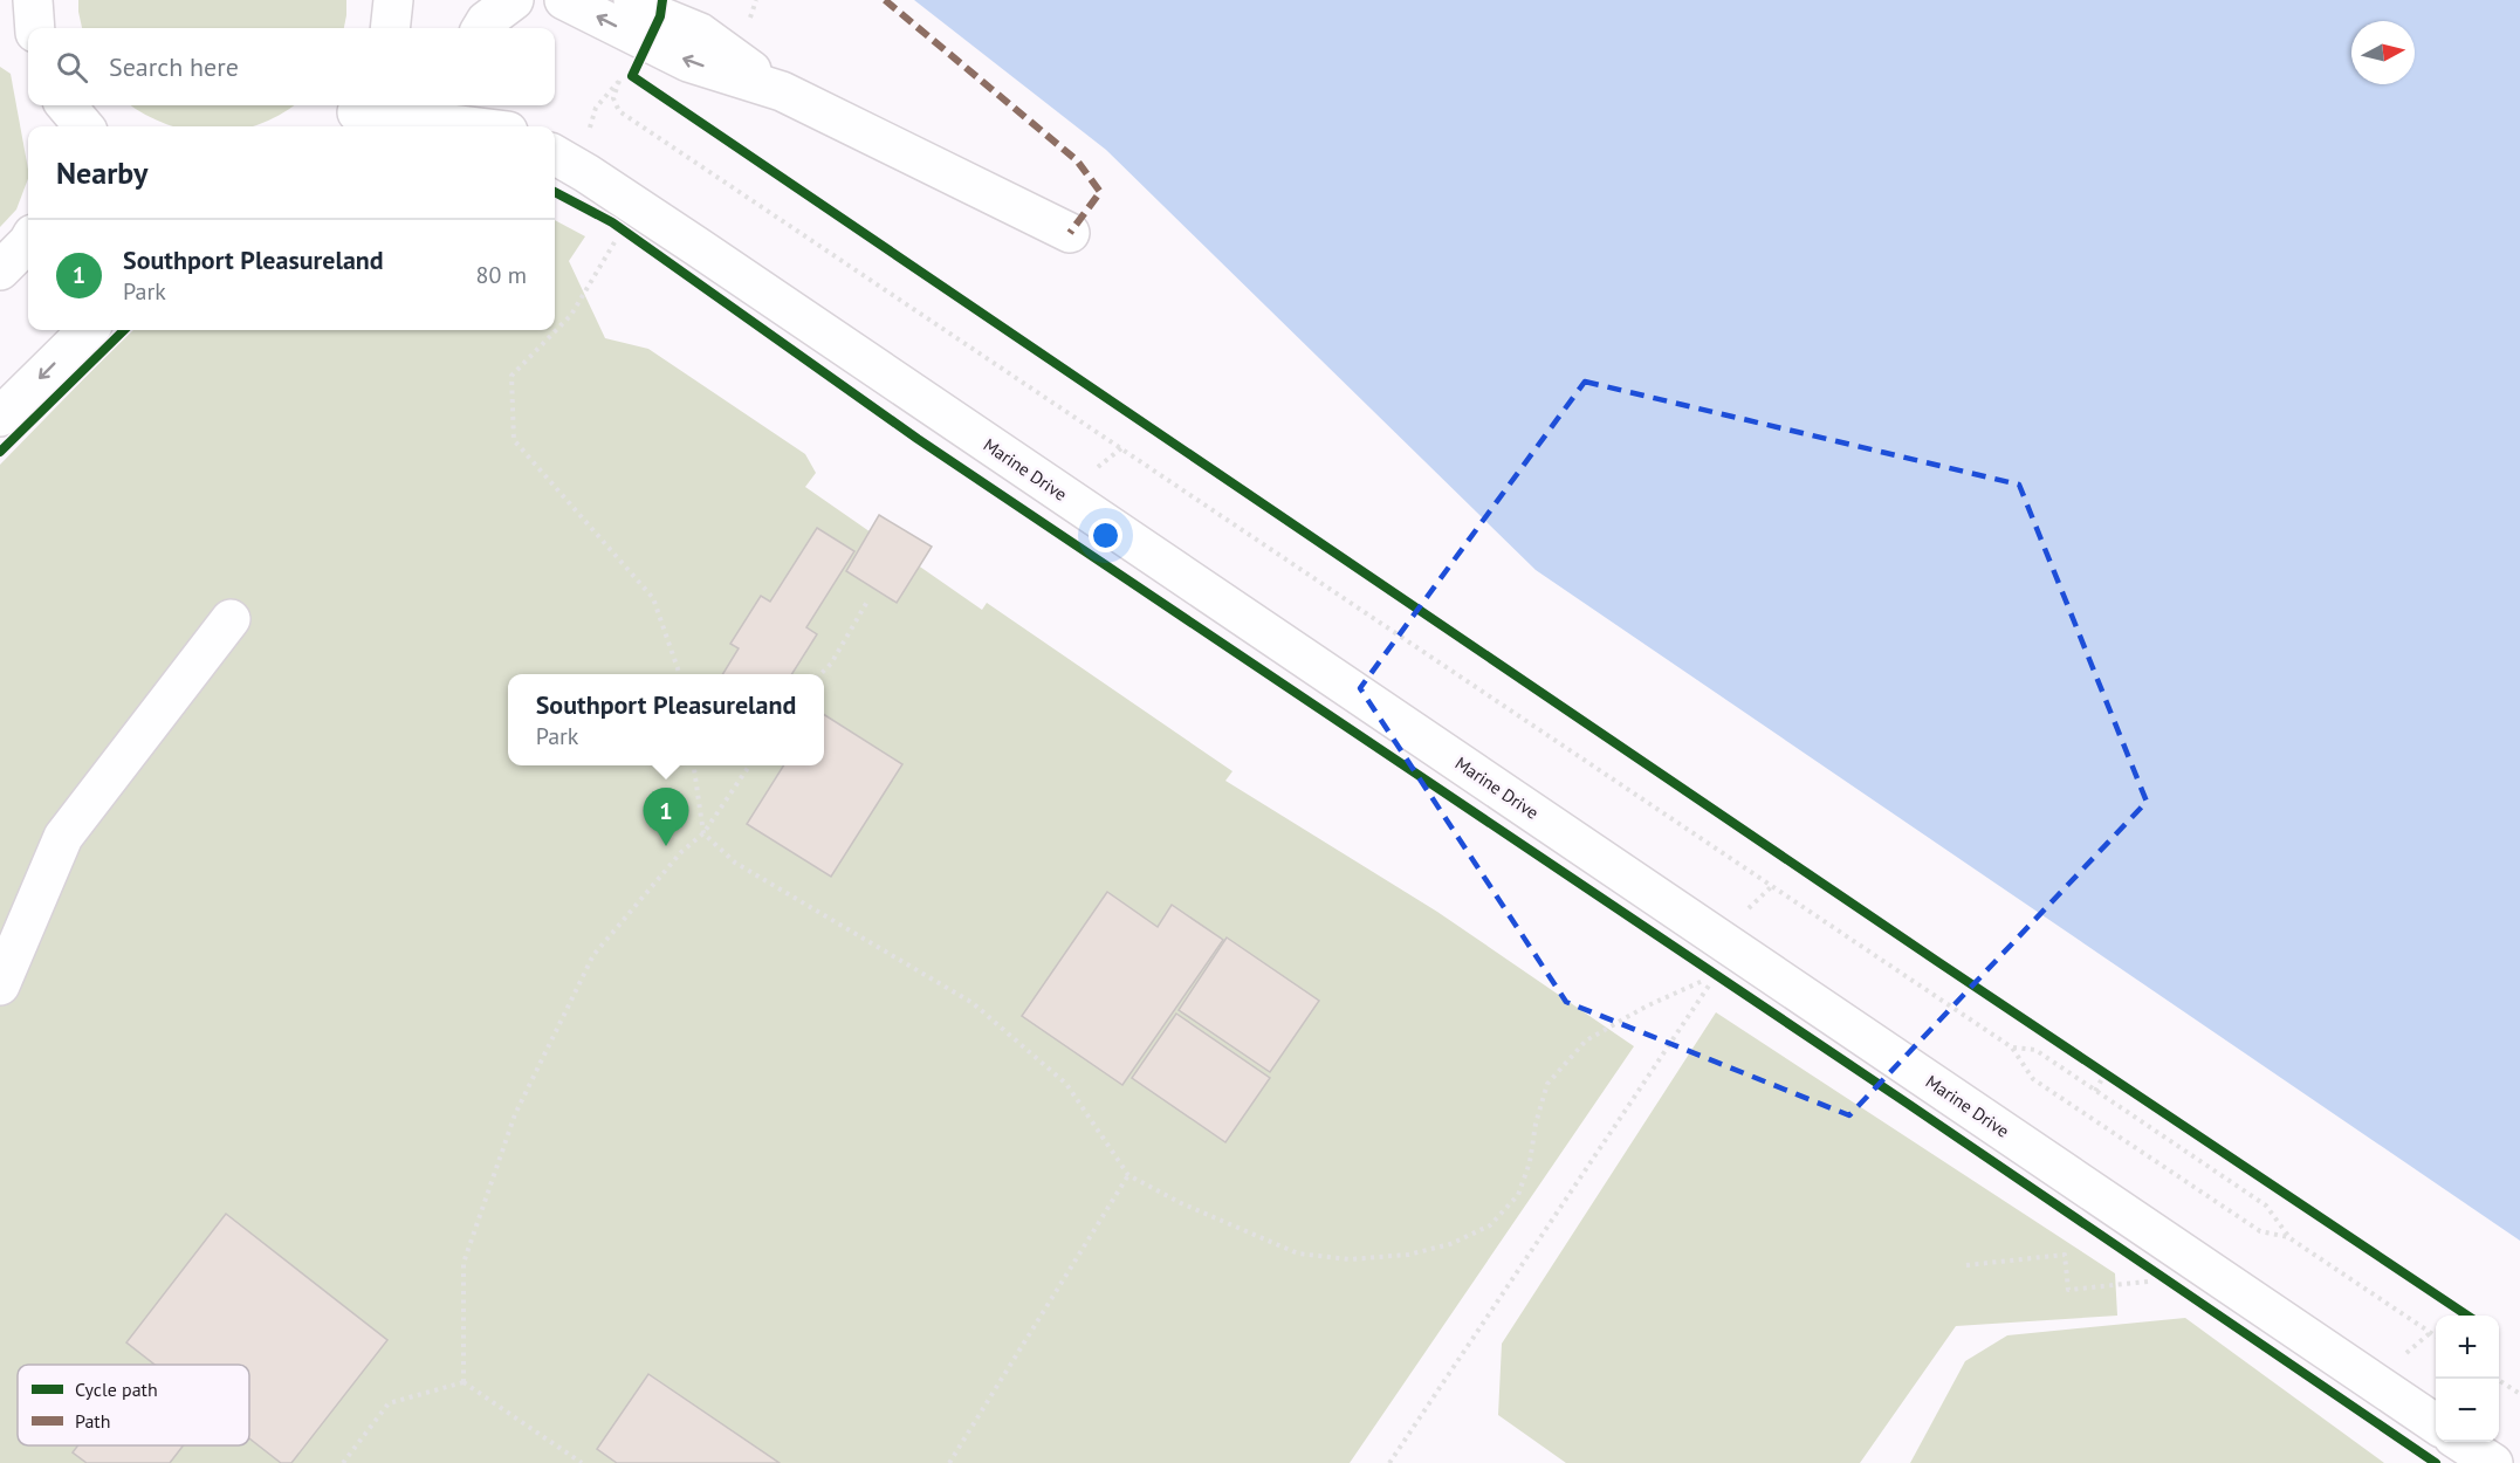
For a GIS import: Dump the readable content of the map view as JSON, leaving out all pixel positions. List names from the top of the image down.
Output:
{
  "streets": {
    "street": ["Marine Drive"]
  },
  "legend": ["Cycle path", "Path"],
  "north": "right",
  "page": {
    "search": "Search here",
    "heading": "Nearby",
    "list": [
      {
        "mark": "1",
        "name": "Southport Pleasureland",
        "note": "Park",
        "value": "80 m"
      }
    ],
    "popup": ["Southport Pleasureland", "Park"],
    "pins": "1",
    "map_buttons": ["+", "−"]
  }
}
